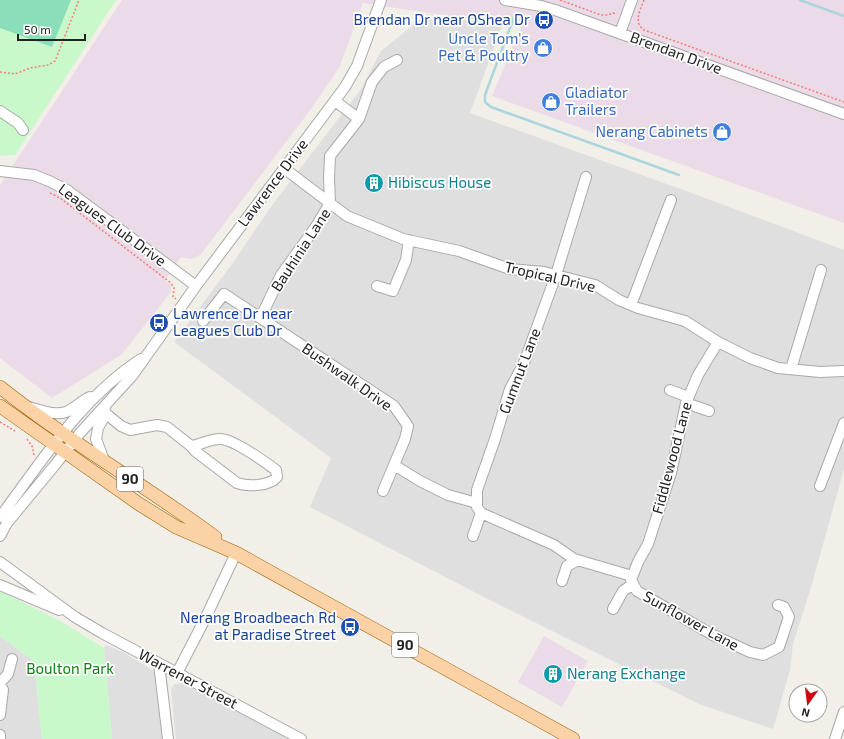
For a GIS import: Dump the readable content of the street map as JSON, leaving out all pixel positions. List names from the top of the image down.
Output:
{
  "streets": {
    "main road": ["90"],
    "street": [
      "Brendan Drive",
      "Lawrence Drive",
      "Leagues Club Drive",
      "Bauhinia Lane",
      "Tropical Drive",
      "Gumnut Lane",
      "Bushwalk Drive",
      "Fiddlewood Lane",
      "Sunflower Lane",
      "Warrener Street"
    ]
  },
  "crossings": [
    ["Lawrence Drive", "Leagues Club Drive"],
    ["Lawrence Drive", "Tropical Drive"],
    ["Lawrence Drive", "90"],
    ["Bauhinia Lane", "Tropical Drive"],
    ["Bauhinia Lane", "Bushwalk Drive"],
    ["Tropical Drive", "Gumnut Lane"],
    ["Tropical Drive", "Fiddlewood Lane"],
    ["Fiddlewood Lane", "Sunflower Lane"]
  ],
  "parks": ["Boulton Park"],
  "places": {
    "bus stop": ["Brendan Dr near OShea Dr", "Lawrence Dr near Leagues Club Dr", "Nerang Broadbeach Rd at Paradise Street"],
    "shop": ["Uncle Tom's Pet & Poultry", "Gladiator Trailers", "Nerang Cabinets"],
    "building": ["Hibiscus House", "Nerang Exchange"]
  },
  "scale_bar": "50 m",
  "north": "bottom"
}
